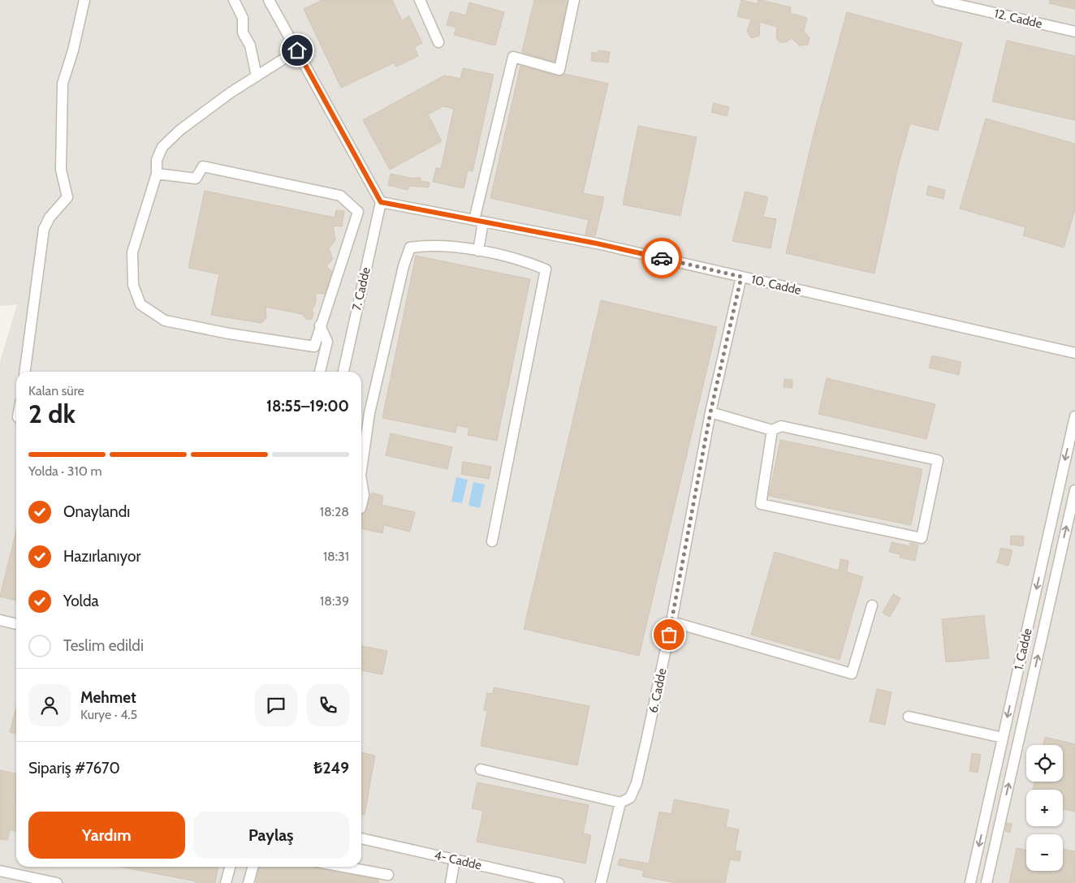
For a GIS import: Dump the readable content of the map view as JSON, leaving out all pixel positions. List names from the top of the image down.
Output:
{
  "streets": {
    "street": [
      "12. Cadde",
      "10. Cadde",
      "7. Cadde",
      "1. Cadde",
      "6. Cadde",
      "4- Cadde"
    ]
  },
  "crossings": [
    ["10. Cadde", "7. Cadde"],
    ["10. Cadde", "6. Cadde"]
  ],
  "page": {
    "heading": ["2 dk", "Kalan süre", "18:55–19:00"],
    "panel": [
      "Mehmet",
      "Kurye · 4.5",
      "Sipariş #7670",
      "₺249"
    ],
    "bar": "Yolda · 310 m",
    "list": [
      ["Onaylandı", "18:28"],
      ["Hazırlanıyor", "18:31"],
      ["Yolda", "18:39"],
      "Teslim edildi"
    ],
    "map_buttons": ["+", "−"],
    "buttons": ["Yardım", "Paylaş"]
  }
}
